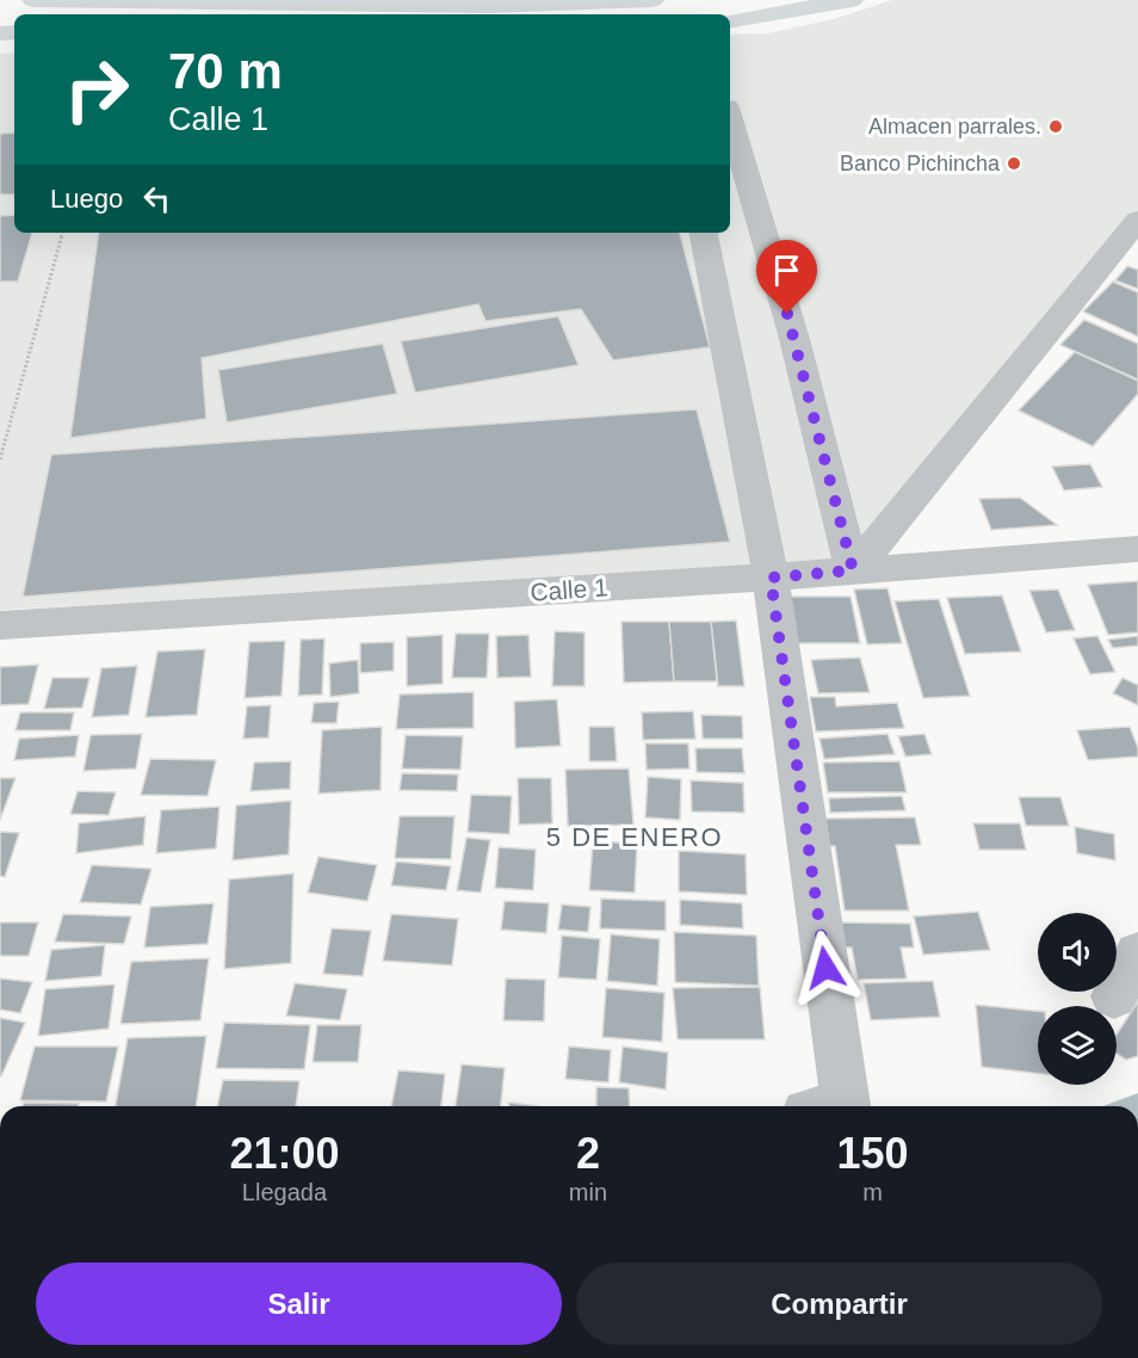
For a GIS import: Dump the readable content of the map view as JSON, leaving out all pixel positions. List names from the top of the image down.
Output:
{
  "streets": {
    "street": ["Calle 1"]
  },
  "districts": ["5 DE ENERO"],
  "places": ["Almacen parrales.", "Banco Pichincha"],
  "page": {
    "turn": ["70 m", "Calle 1"],
    "then": "Luego",
    "eta": [
      "21:00",
      "Llegada",
      "2",
      "min",
      "150",
      "m"
    ],
    "buttons": ["Salir", "Compartir"]
  }
}
